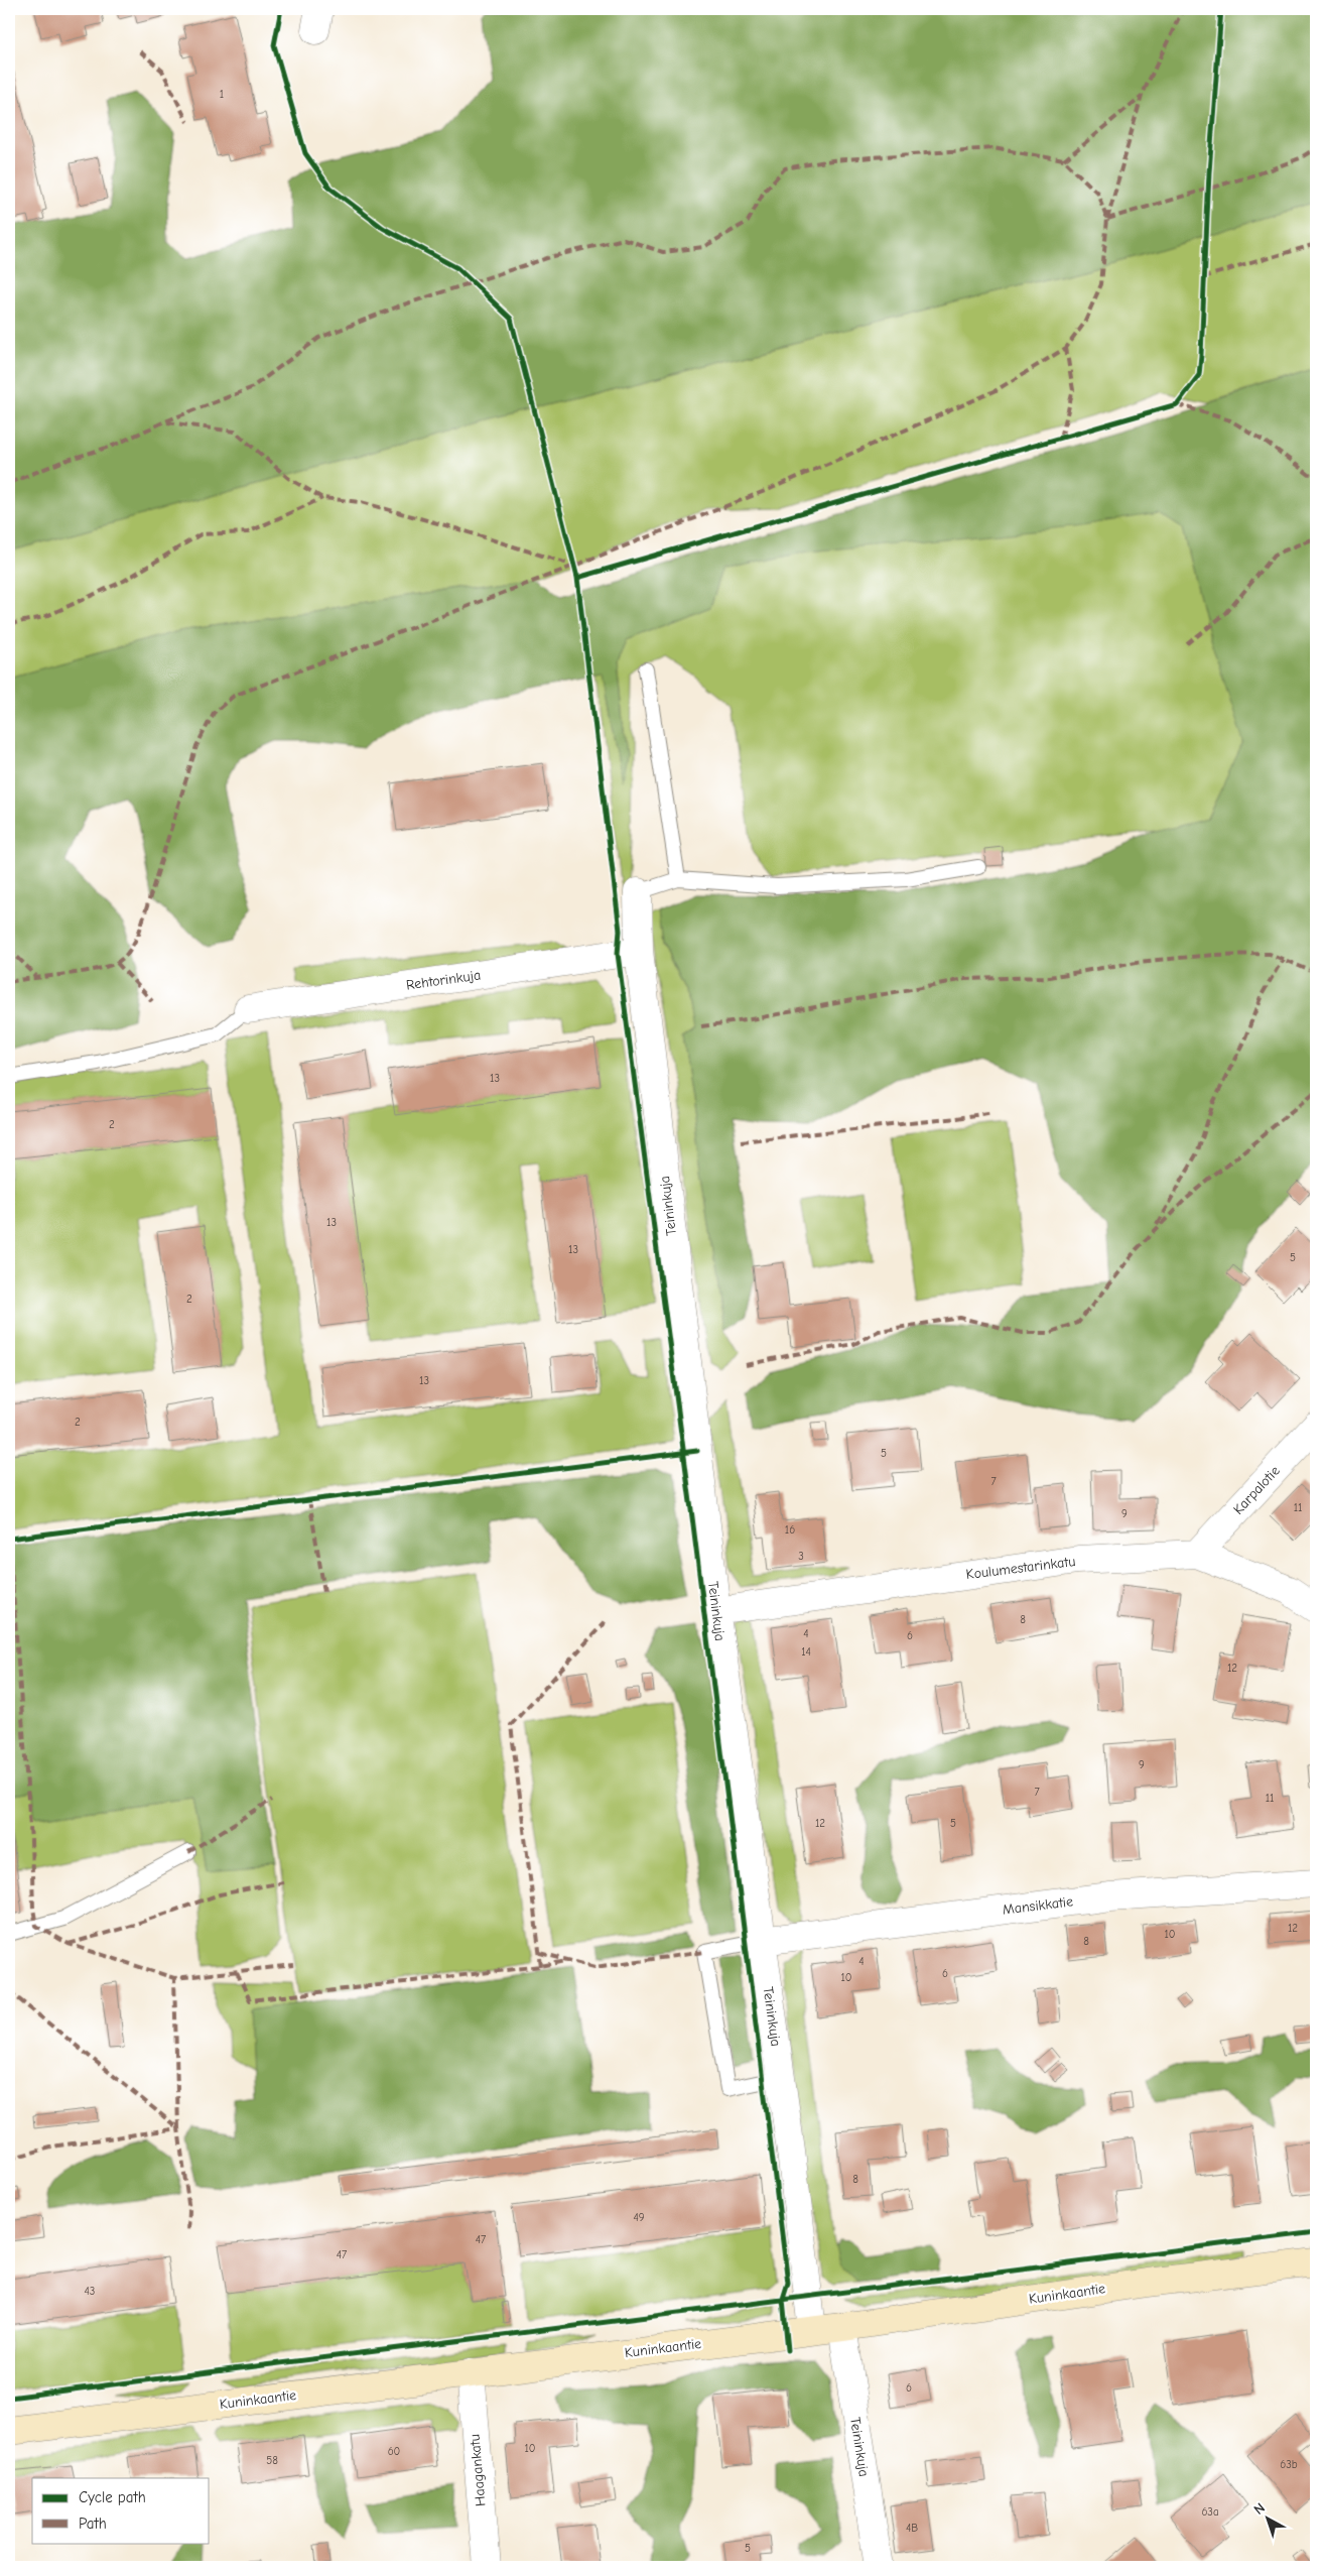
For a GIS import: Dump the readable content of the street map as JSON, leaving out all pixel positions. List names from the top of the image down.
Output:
{
  "streets": {
    "street": [
      "Rehtorinkuja",
      "Teininkuja",
      "Karpalotie",
      "Koulumestarinkatu",
      "Mansikkatie",
      "Kuninkaantie",
      "Haagankatu"
    ]
  },
  "crossings": [
    ["Rehtorinkuja", "Teininkuja"],
    ["Teininkuja", "Koulumestarinkatu"],
    ["Teininkuja", "Mansikkatie"],
    ["Teininkuja", "Kuninkaantie"],
    ["Karpalotie", "Koulumestarinkatu"],
    ["Kuninkaantie", "Haagankatu"]
  ],
  "house_numbers": [
    "1",
    "13",
    "2",
    "13",
    "13",
    "5",
    "2",
    "13",
    "2",
    "5",
    "7",
    "11",
    "9",
    "16",
    "3",
    "8",
    "4",
    "6",
    "14",
    "12",
    "9",
    "7",
    "11",
    "12",
    "5",
    "12",
    "10",
    "8",
    "4",
    "6",
    "10",
    "8",
    "49",
    "47",
    "47",
    "43",
    "6",
    "10",
    "60",
    "58",
    "63b",
    "63a",
    "4B",
    "5"
  ],
  "legend": ["Cycle path", "Path"],
  "north": "top left"
}
